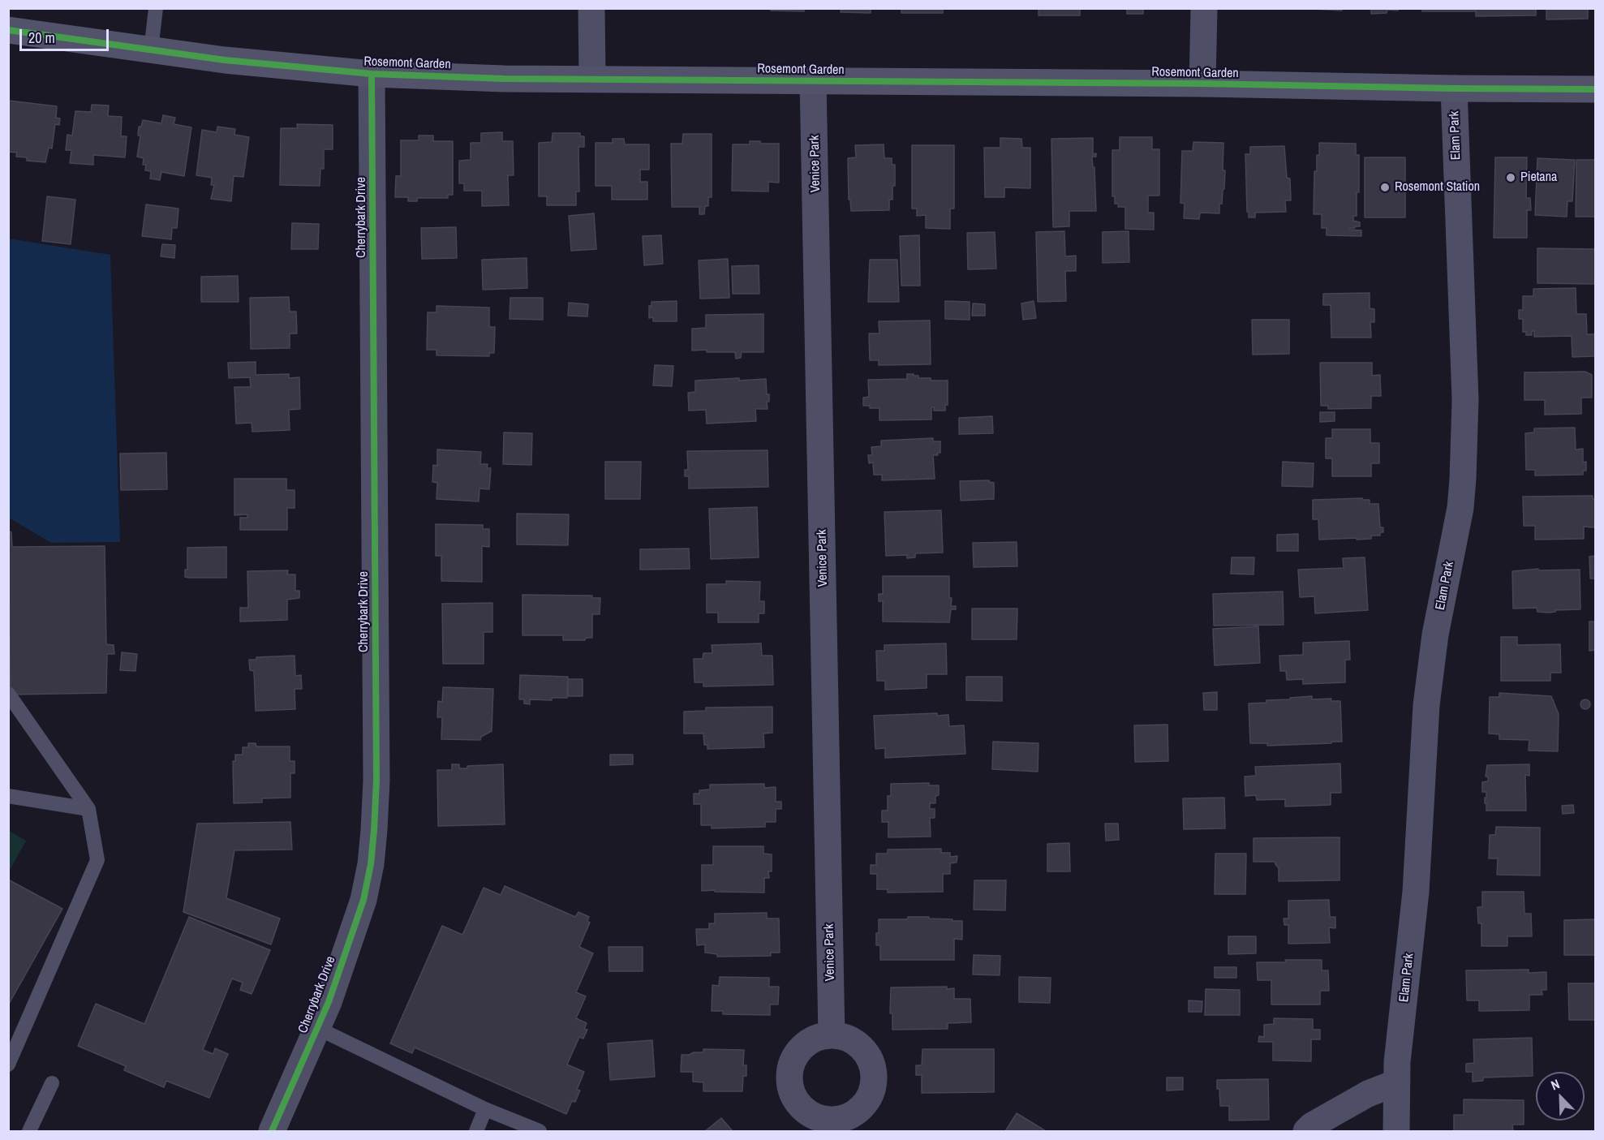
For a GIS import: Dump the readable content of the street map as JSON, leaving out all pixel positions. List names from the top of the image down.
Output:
{
  "streets": {
    "street": [
      "Rosemont Garden",
      "Elam Park",
      "Venice Park",
      "Cherrybark Drive"
    ]
  },
  "crossings": [
    ["Rosemont Garden", "Elam Park"],
    ["Rosemont Garden", "Venice Park"],
    ["Rosemont Garden", "Cherrybark Drive"]
  ],
  "places": ["Pietana", "Rosemont Station"],
  "scale_bar": "20 m",
  "north": "top left"
}
